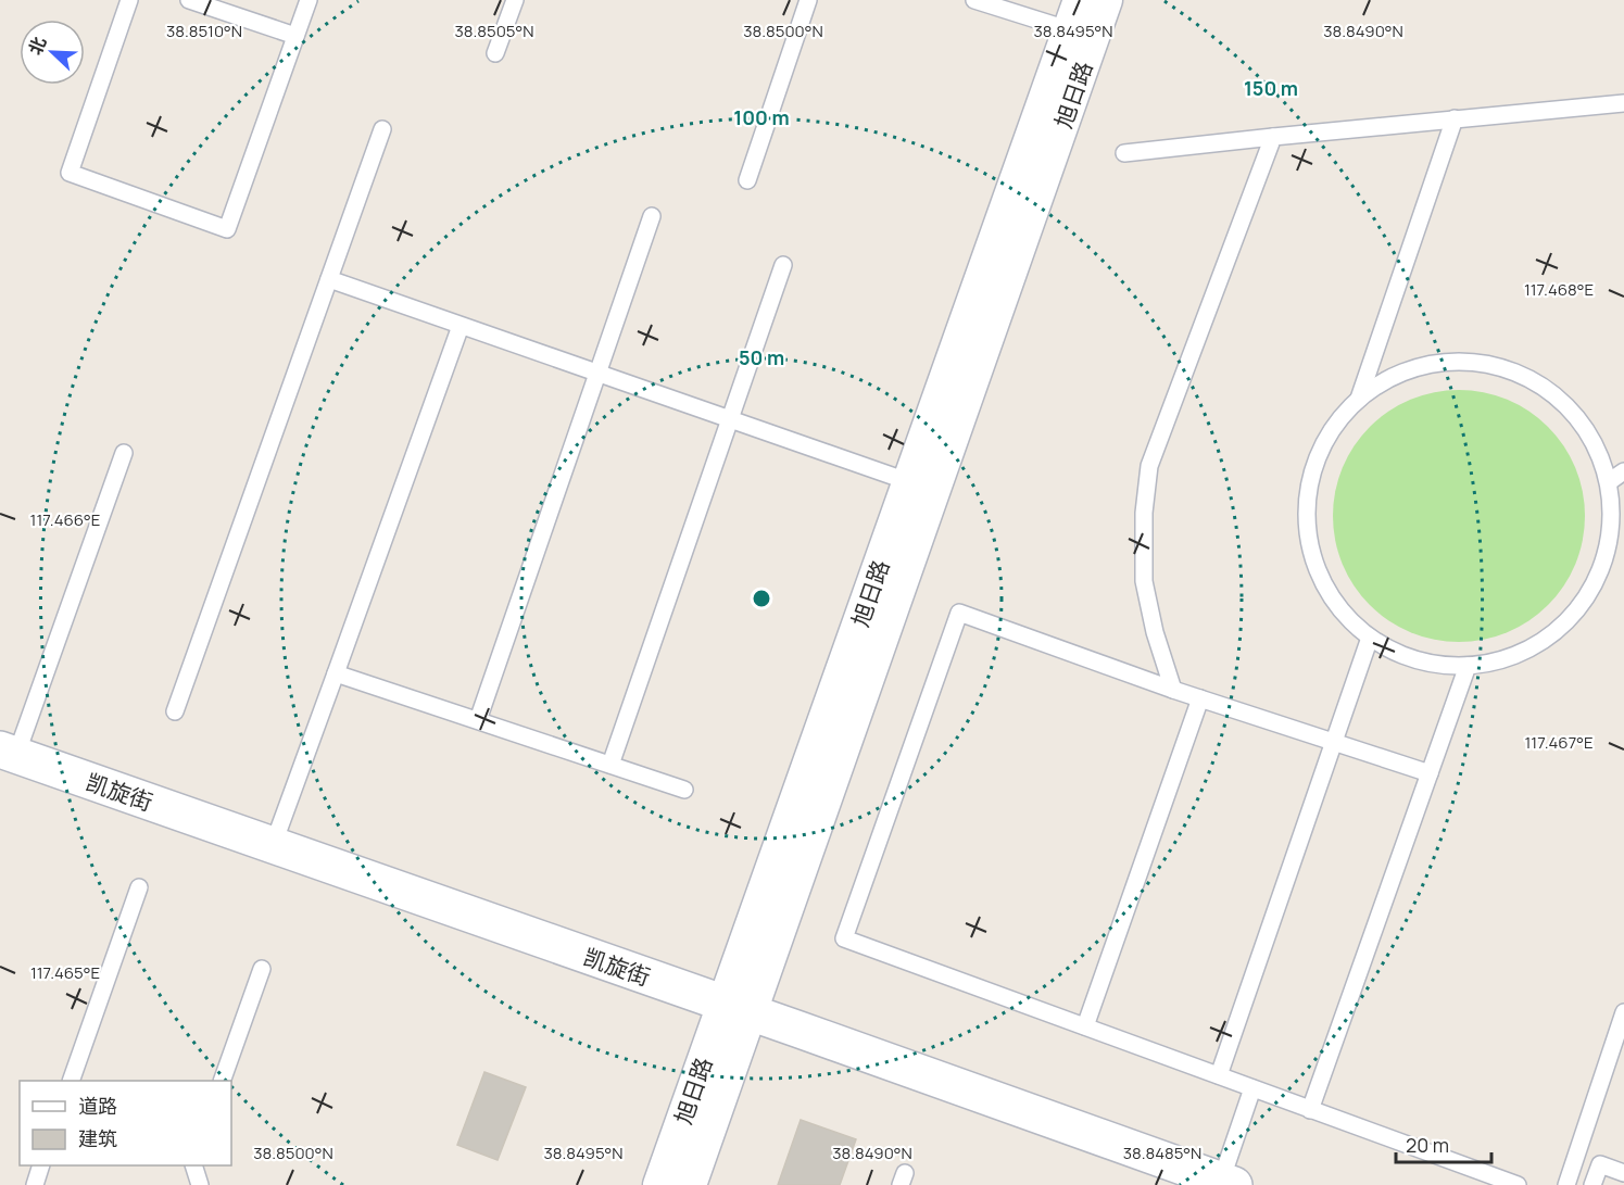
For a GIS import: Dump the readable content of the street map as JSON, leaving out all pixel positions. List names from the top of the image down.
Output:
{
  "streets": {
    "street": ["旭日路", "凯旋街"]
  },
  "crossings": [
    ["旭日路", "凯旋街"]
  ],
  "legend": ["道路", "建筑"],
  "scale_bar": "20 m",
  "north": "top left",
  "coordinates": [
    "38.8505°N",
    "38.8510°N",
    "38.8500°N",
    "38.8495°N",
    "38.8490°N",
    "117.468°E",
    "117.466°E",
    "117.467°E",
    "117.465°E",
    "38.8485°N"
  ],
  "rings": ["150 m", "100 m", "50 m"]
}
